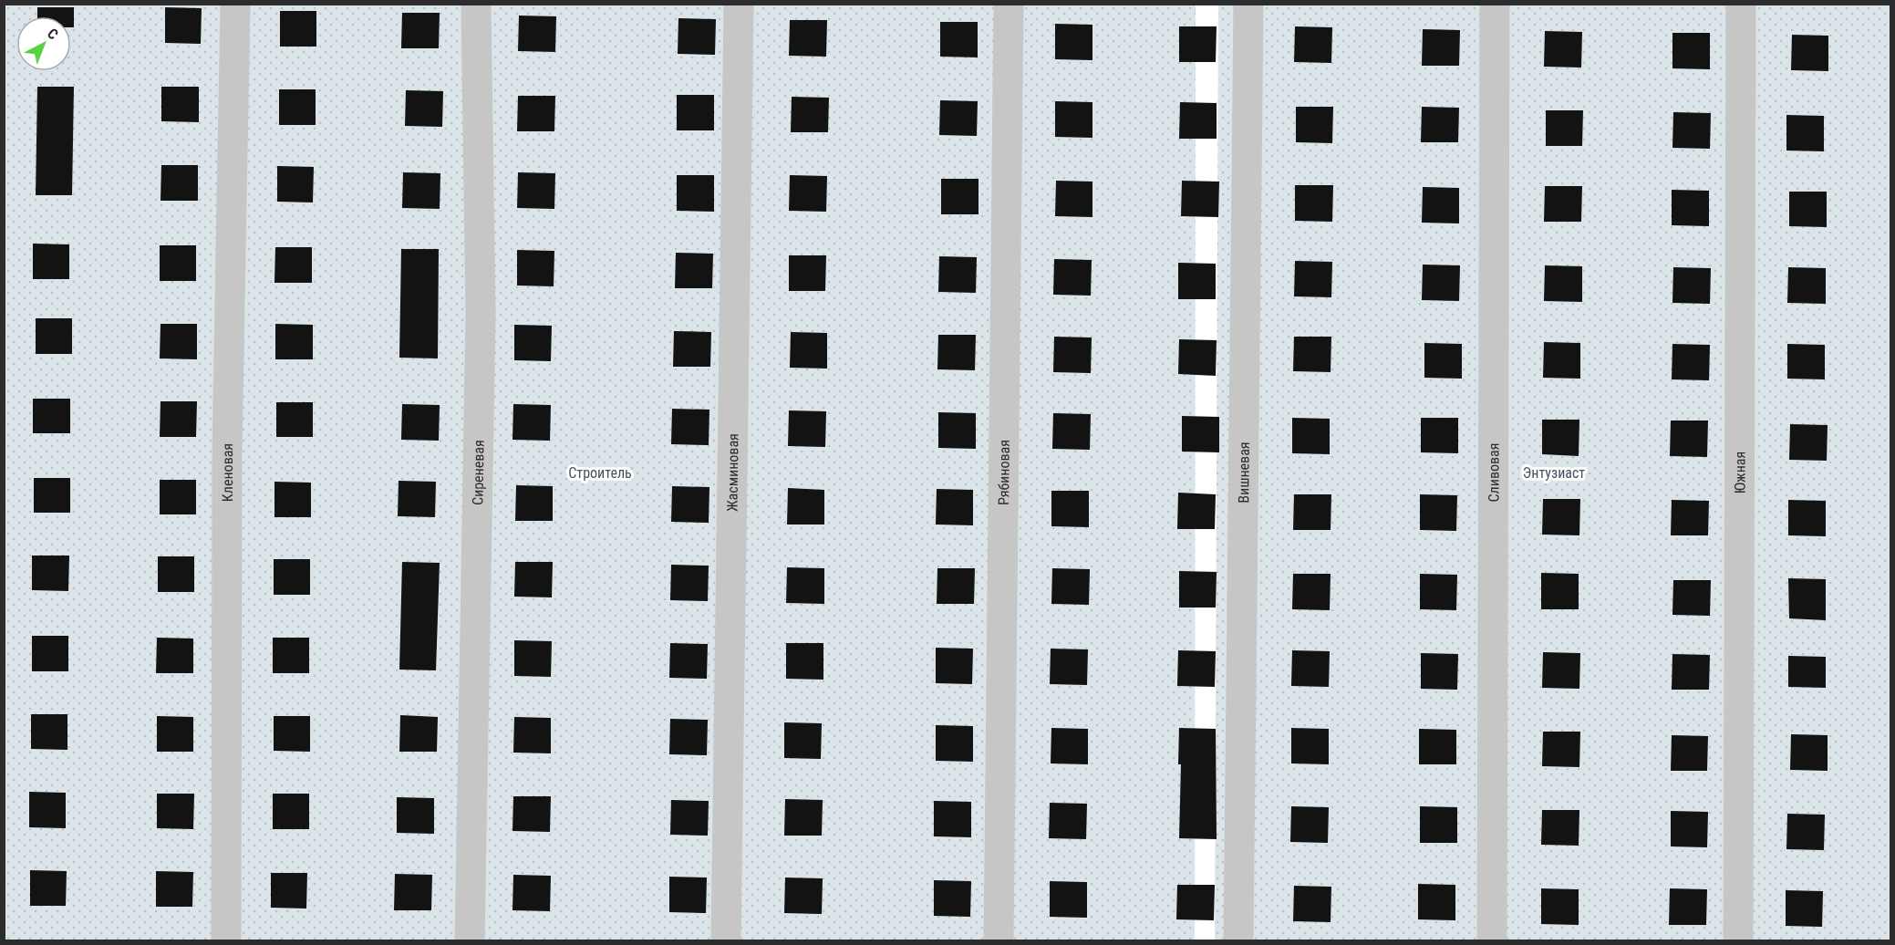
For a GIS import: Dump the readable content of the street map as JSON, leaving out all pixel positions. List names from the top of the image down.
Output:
{
  "streets": {
    "street": [
      "Кленовая",
      "Сиреневая",
      "Жасминовая",
      "Рябиновая",
      "Вишневая",
      "Сливовая",
      "Южная"
    ]
  },
  "parks": ["Строитель", "Энтузиаст"],
  "north": "top right"
}
